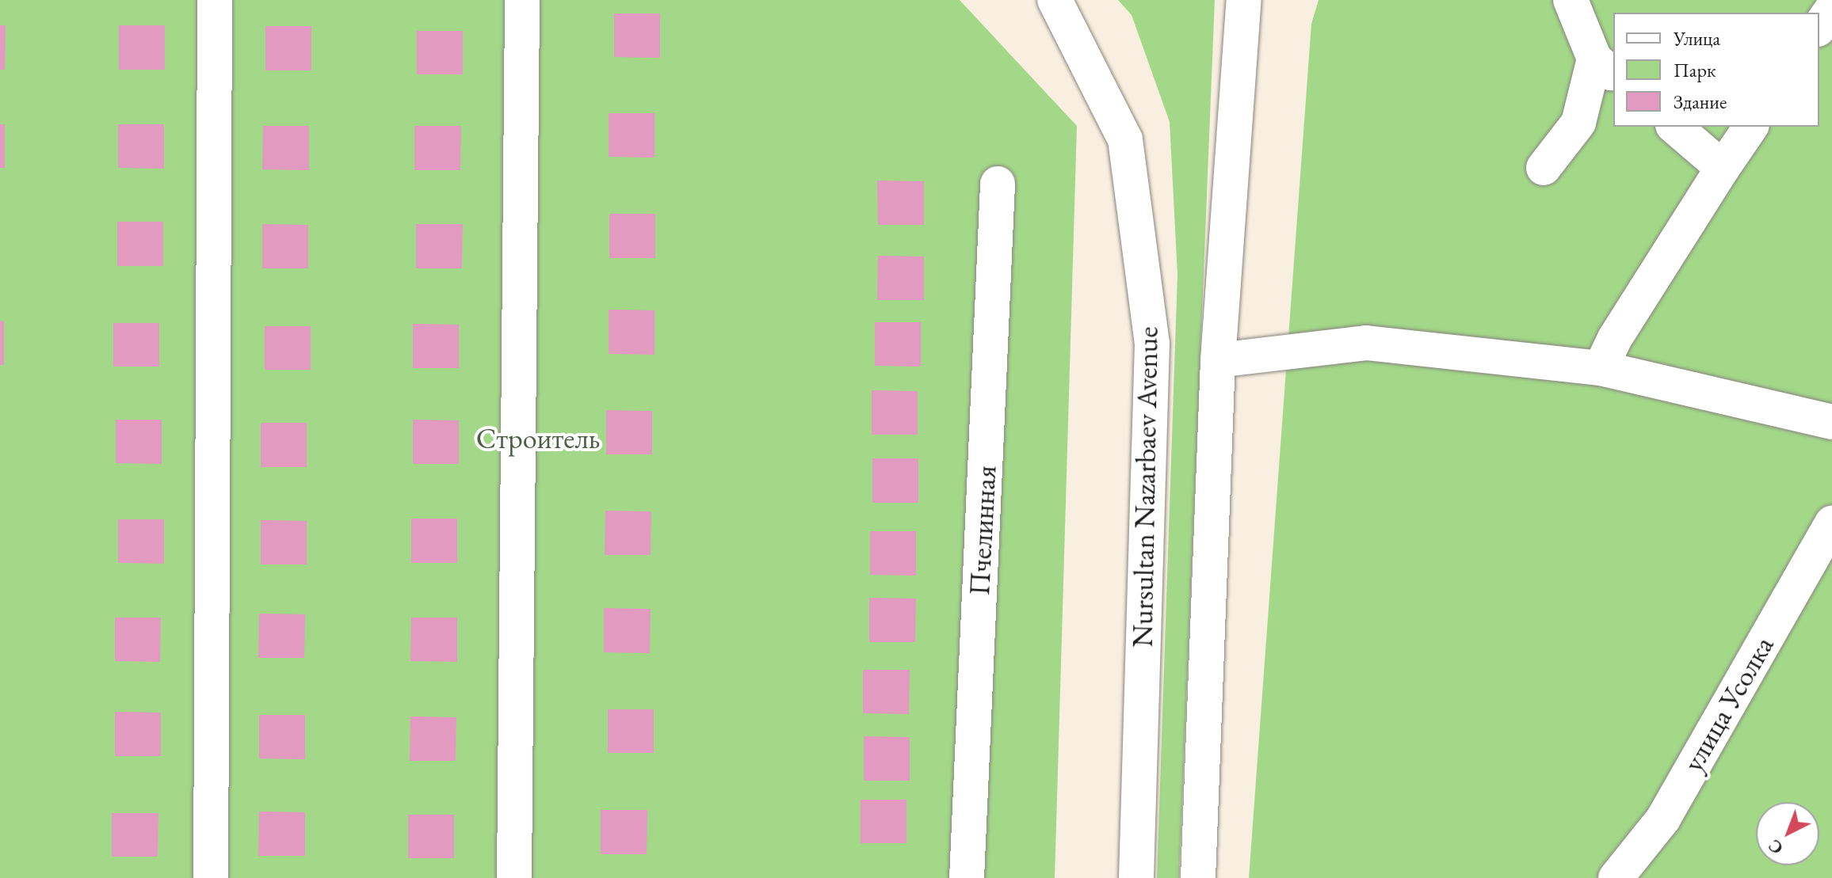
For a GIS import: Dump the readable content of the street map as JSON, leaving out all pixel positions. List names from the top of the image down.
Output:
{
  "streets": {
    "street": ["Nursultan Nazarbaev Avenue", "Пчелинная", "улица Усолка"]
  },
  "parks": ["Строитель"],
  "legend": ["Улица", "Парк", "Здание"],
  "north": "bottom left"
}
